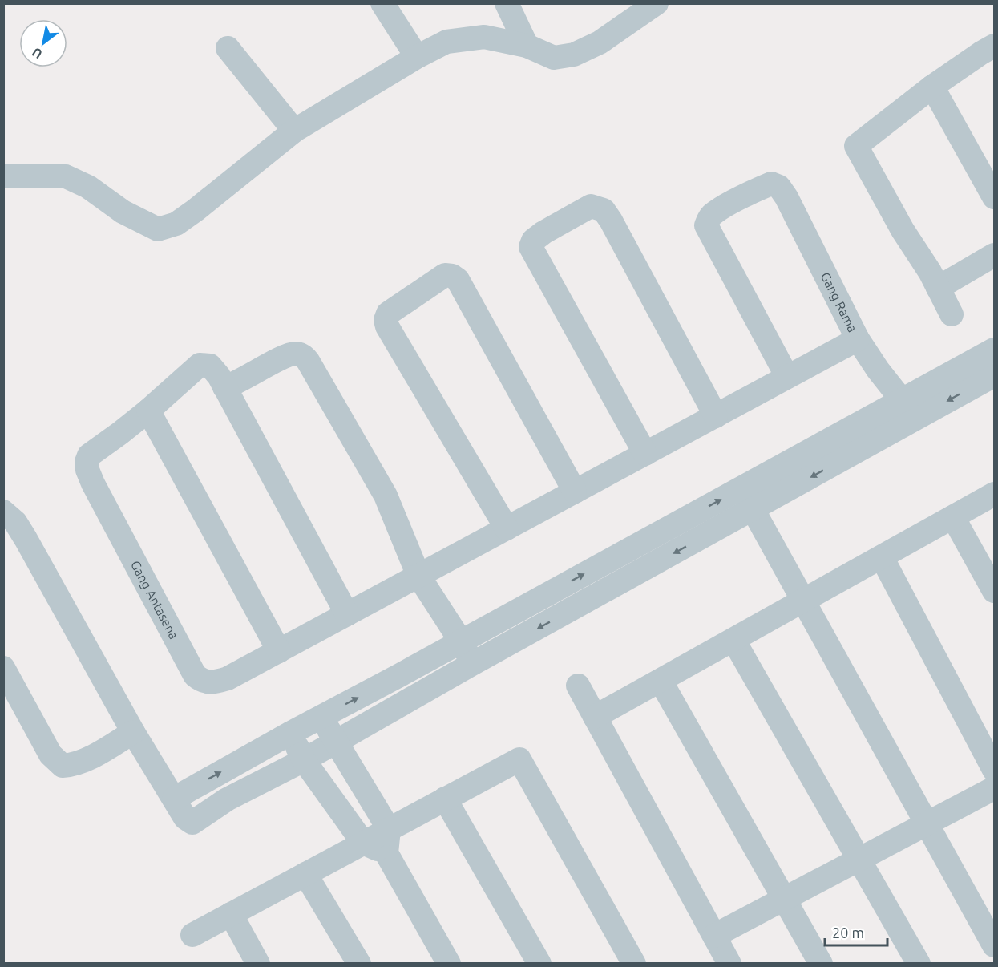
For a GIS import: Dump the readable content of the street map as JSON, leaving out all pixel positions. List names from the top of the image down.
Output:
{
  "streets": {
    "street": ["Gang Rama", "Gang Antasena"]
  },
  "scale_bar": "20 m",
  "north": "bottom left"
}
